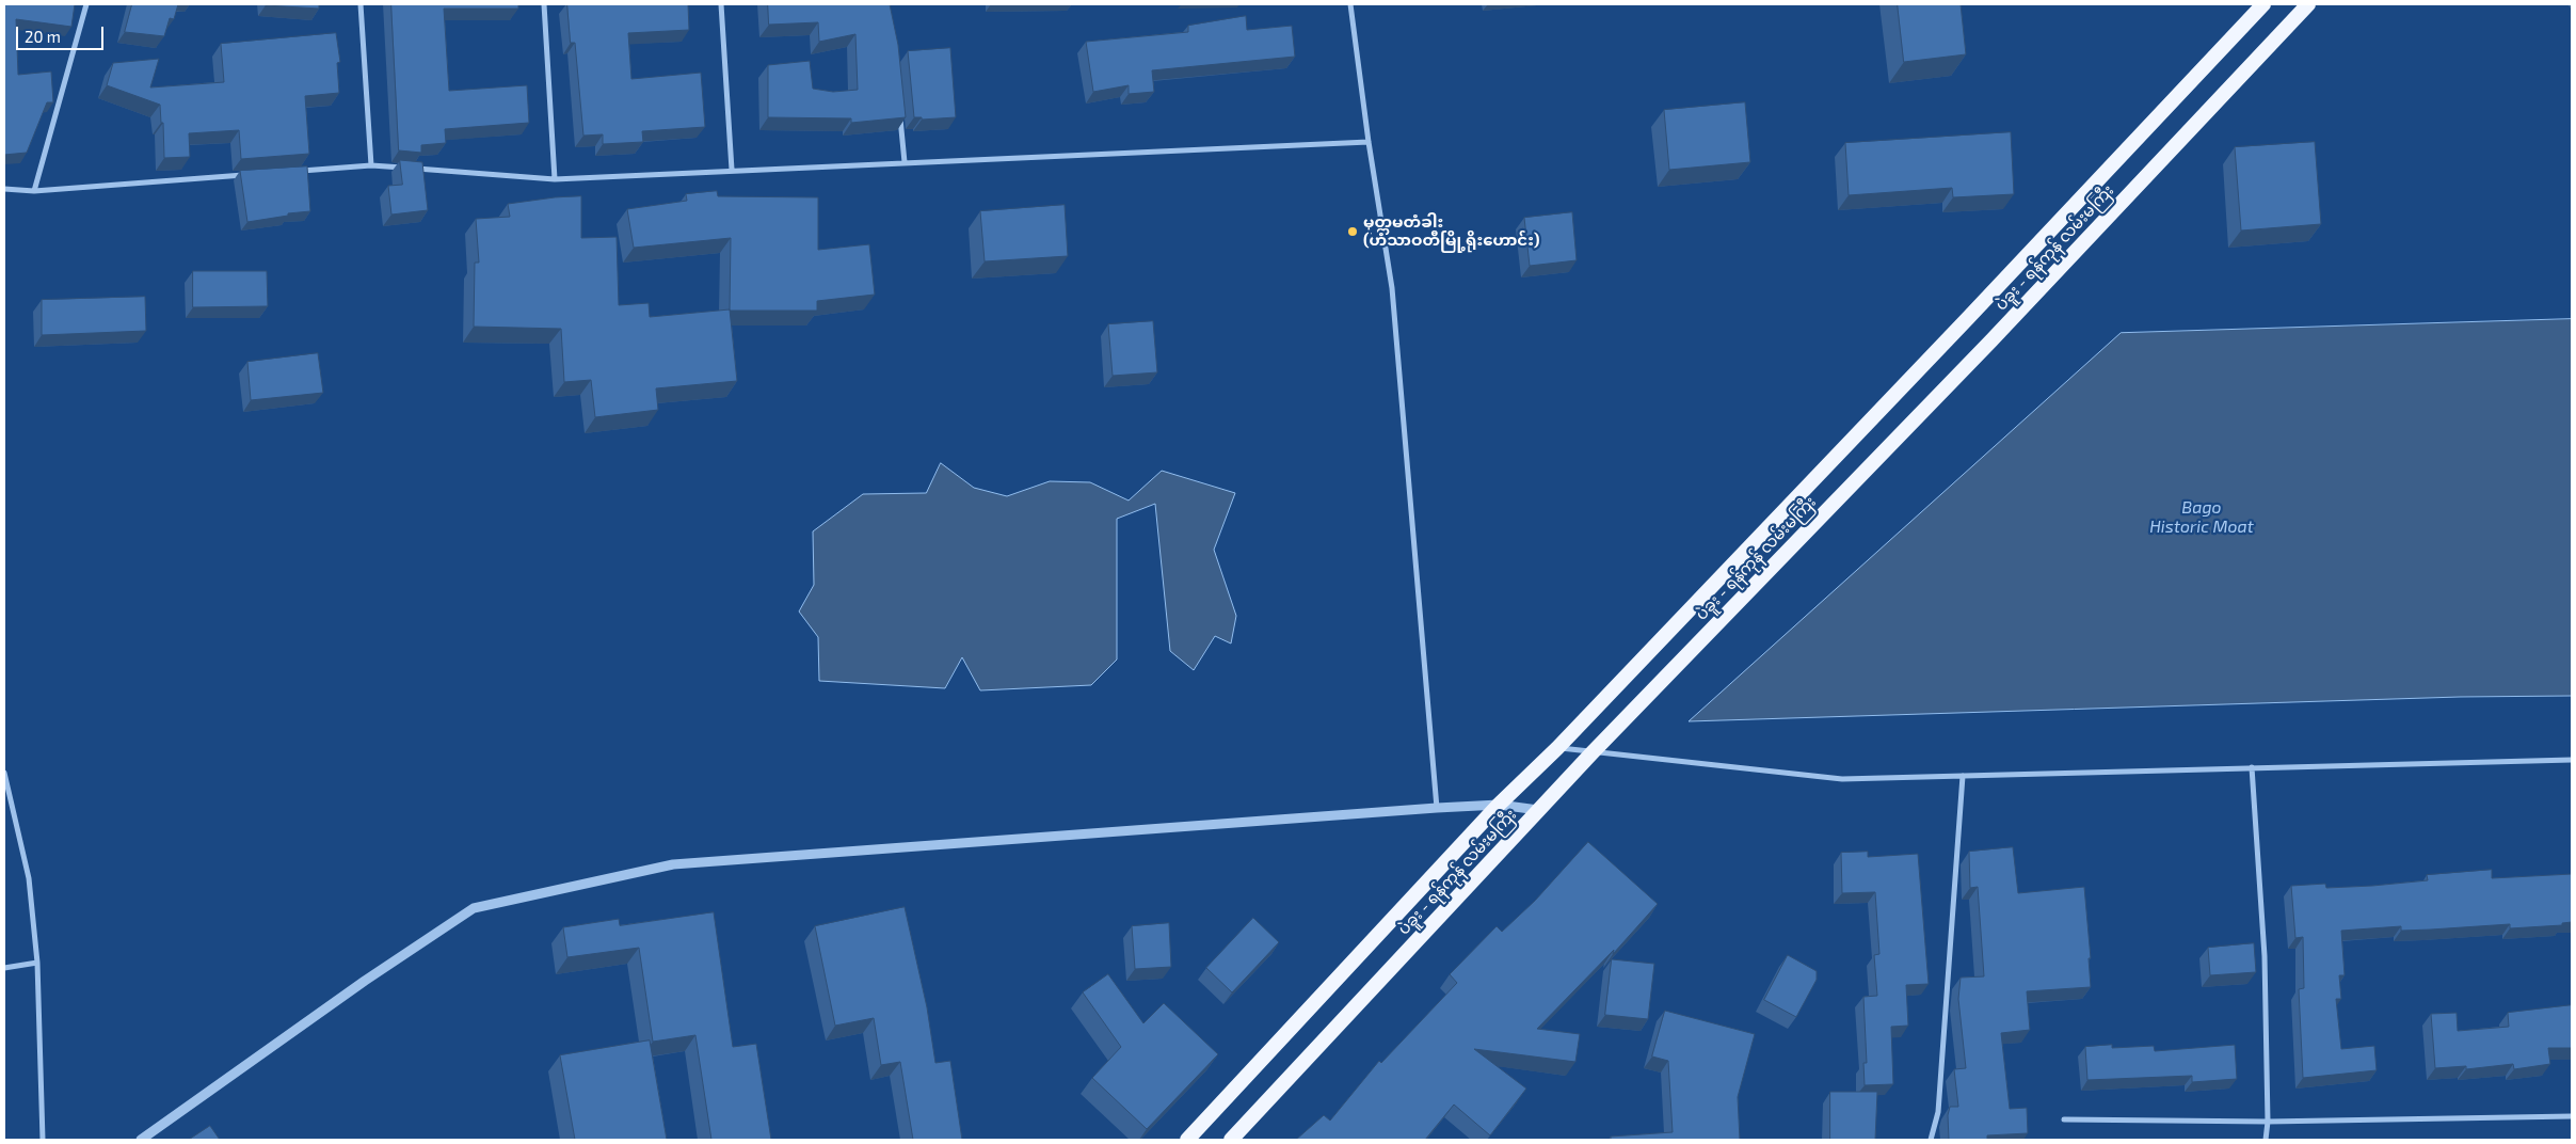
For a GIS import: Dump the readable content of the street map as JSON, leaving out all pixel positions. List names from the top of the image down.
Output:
{
  "streets": {
    "highway": ["ပဲခူး - ရန်ကုန် လမ်းမကြီး"]
  },
  "water": ["Bago Historic Moat"],
  "places": ["မုတ္တမတံခါး (ဟံသာဝတီမြို့ရိုးဟောင်း)"],
  "scale_bar": "20 m"
}
